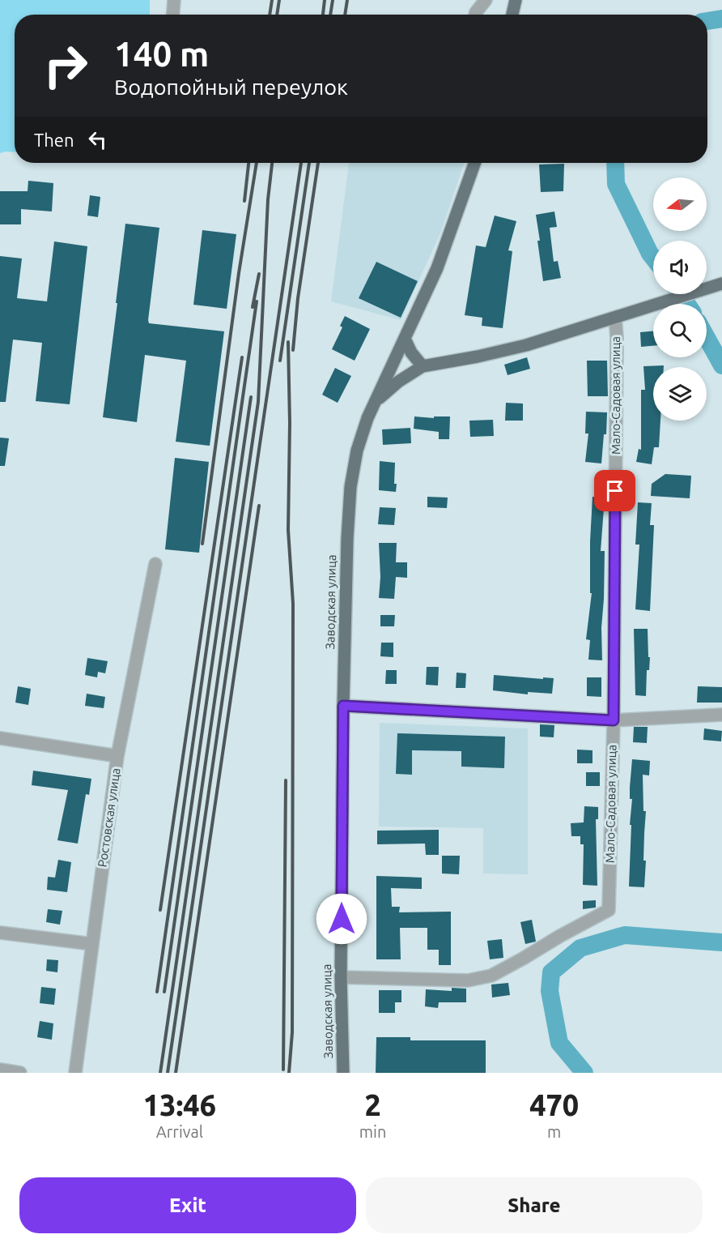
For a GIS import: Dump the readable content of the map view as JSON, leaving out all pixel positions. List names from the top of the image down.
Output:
{
  "streets": {
    "main road": ["Заводская улица"],
    "street": ["Мало-Садовая улица", "Ростовская улица"]
  },
  "crossings": [
    ["Мало-Садовая улица", "Заводская улица"]
  ],
  "north": "left",
  "page": {
    "turn": ["140 m", "Водопойный переулок"],
    "then": "Then",
    "eta": [
      "13:46",
      "Arrival",
      "2",
      "min",
      "470",
      "m"
    ],
    "buttons": ["Exit", "Share"]
  }
}
